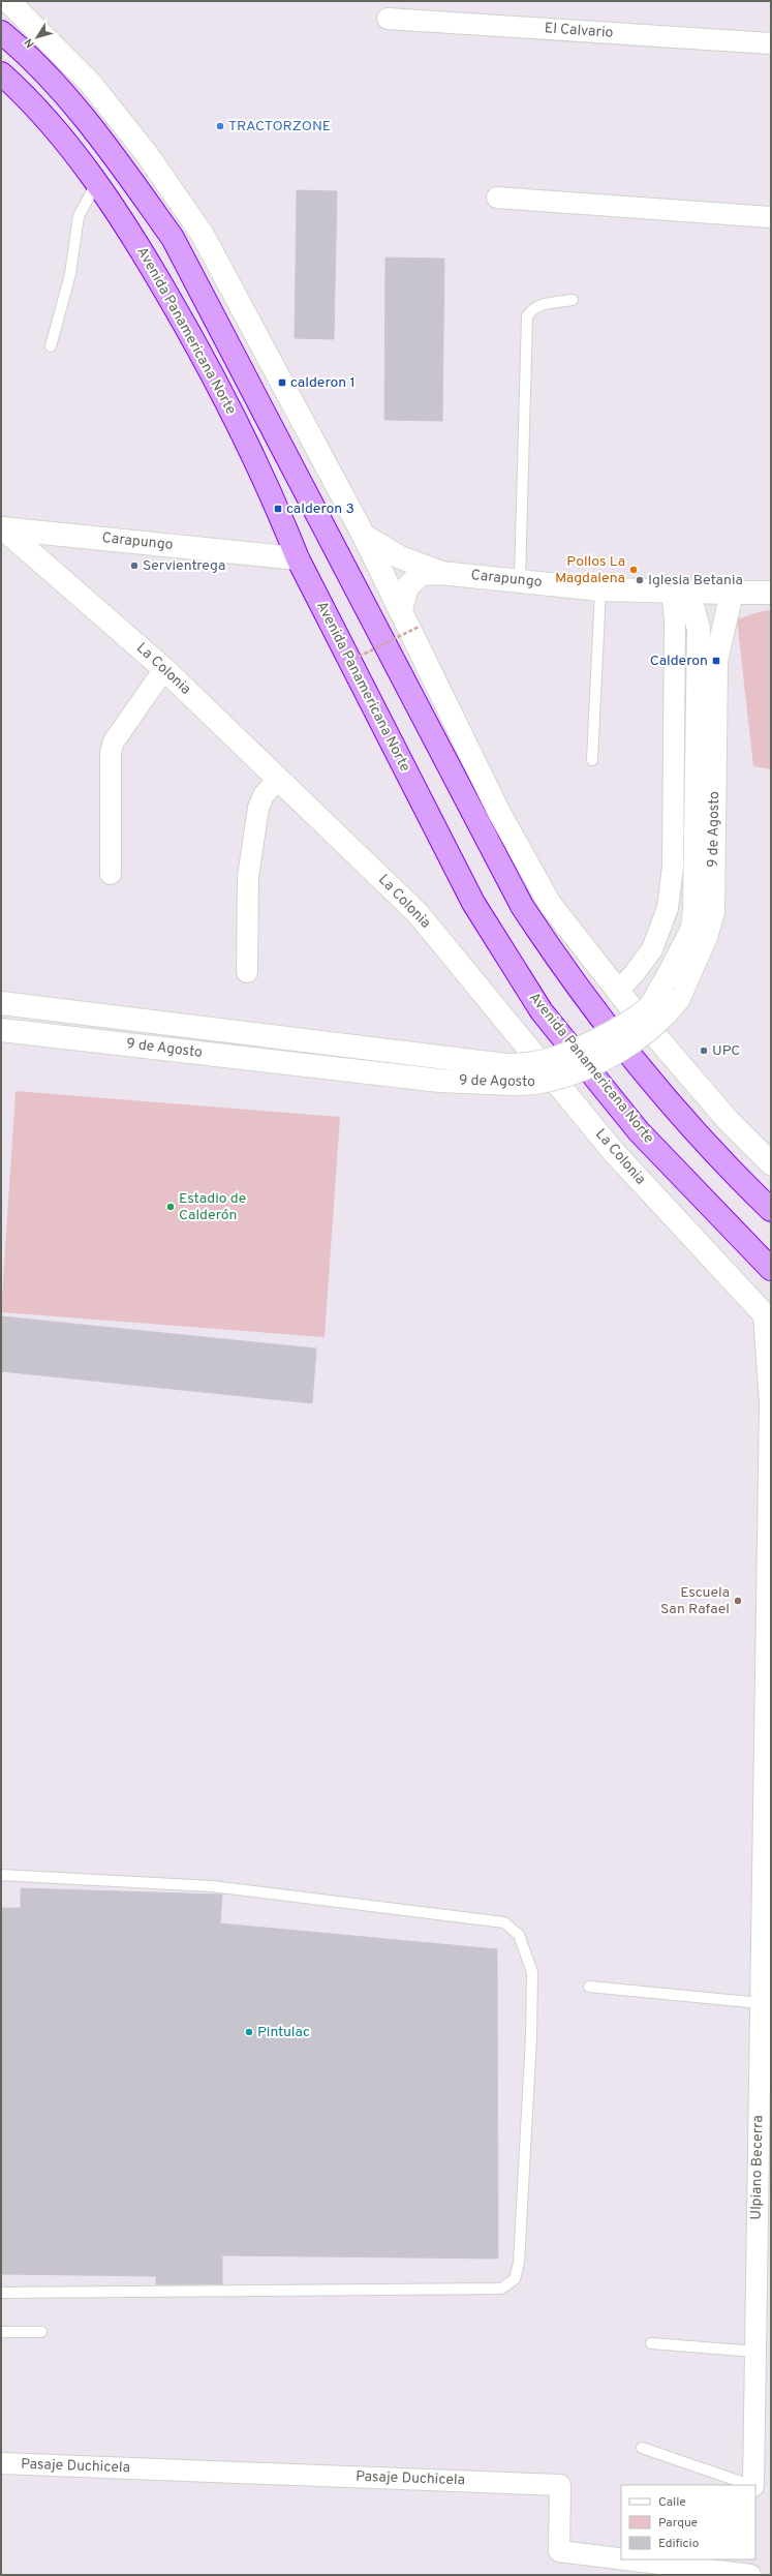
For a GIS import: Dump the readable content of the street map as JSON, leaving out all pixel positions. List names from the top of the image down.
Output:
{
  "streets": {
    "highway": ["Avenida Panamericana Norte"],
    "main road": ["Carapungo", "La Colonia", "9 de Agosto"],
    "street": ["El Calvario", "Ulpiano Becerra", "Pasaje Duchicela"]
  },
  "crossings": [
    ["Avenida Panamericana Norte", "Carapungo"],
    ["Carapungo", "La Colonia"],
    ["Carapungo", "9 de Agosto"],
    ["La Colonia", "Ulpiano Becerra"]
  ],
  "places": {
    "other": [
      "TRACTORZONE",
      "Servientrega",
      "Pollos La Magdalena",
      "Iglesia Betania",
      "UPC",
      "Estadio de Calderón",
      "Escuela San Rafael",
      "Pintulac"
    ],
    "transit": ["calderon 1", "calderon 3", "Calderon"]
  },
  "legend": ["Calle", "Parque", "Edificio"],
  "north": "bottom left"
}
